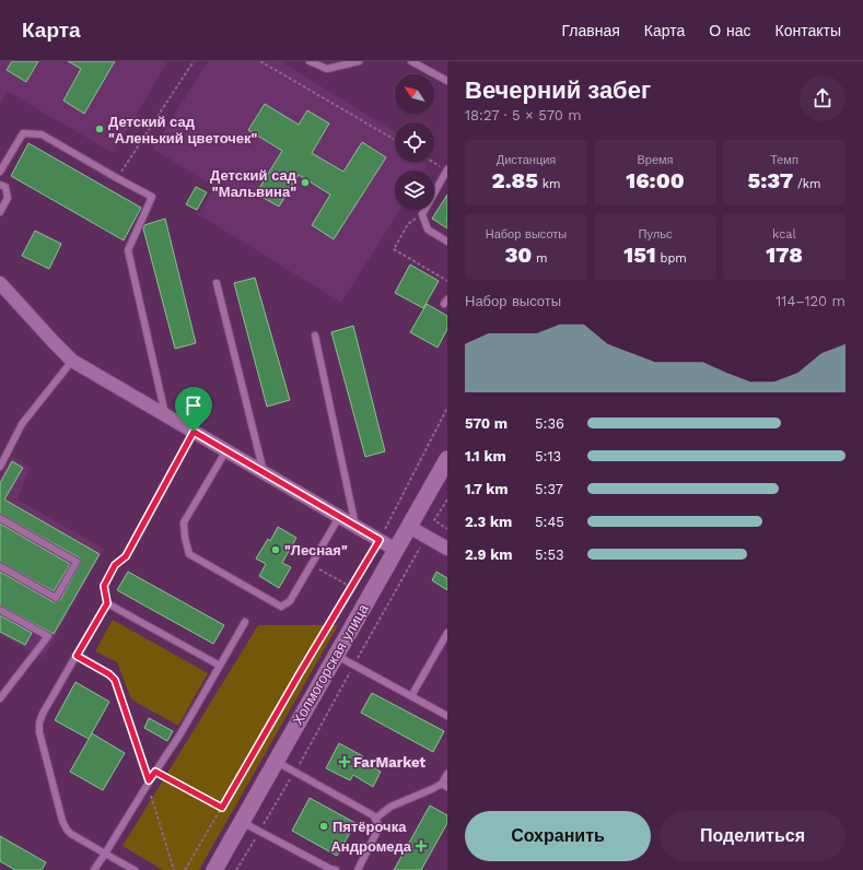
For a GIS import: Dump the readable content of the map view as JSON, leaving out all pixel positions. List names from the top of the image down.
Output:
{
  "streets": {
    "street": ["Холмогорская улица"]
  },
  "places": {
    "other": [
      "Детский сад \"Аленький цветочек\"",
      "Детский сад \"Мальвина\"",
      "\"Лесная\"",
      "Пятёрочка"
    ],
    "health": ["FarMarket", "Андромеда"]
  },
  "north": "top left",
  "page": {
    "header": "Карта",
    "nav": [
      "Главная",
      "Карта",
      "О нас",
      "Контакты"
    ],
    "heading": ["Вечерний забег", "18:27 · 5 × 570 m"],
    "stats": [
      ["Дистанция", "2.85 km"],
      ["Время", "16:00"],
      ["Темп", "5:37 /km"],
      ["Набор высоты", "30 m"],
      ["Пульс", "151 bpm"],
      ["kcal", "178"]
    ],
    "chart": ["Набор высоты", "114–120 m"],
    "list": [
      {
        "name": "570 m",
        "note": "5:36"
      },
      {
        "name": "1.1 km",
        "note": "5:13"
      },
      {
        "name": "1.7 km",
        "note": "5:37"
      },
      {
        "name": "2.3 km",
        "note": "5:45"
      },
      {
        "name": "2.9 km",
        "note": "5:53"
      }
    ],
    "buttons": ["Сохранить", "Поделиться"]
  }
}
